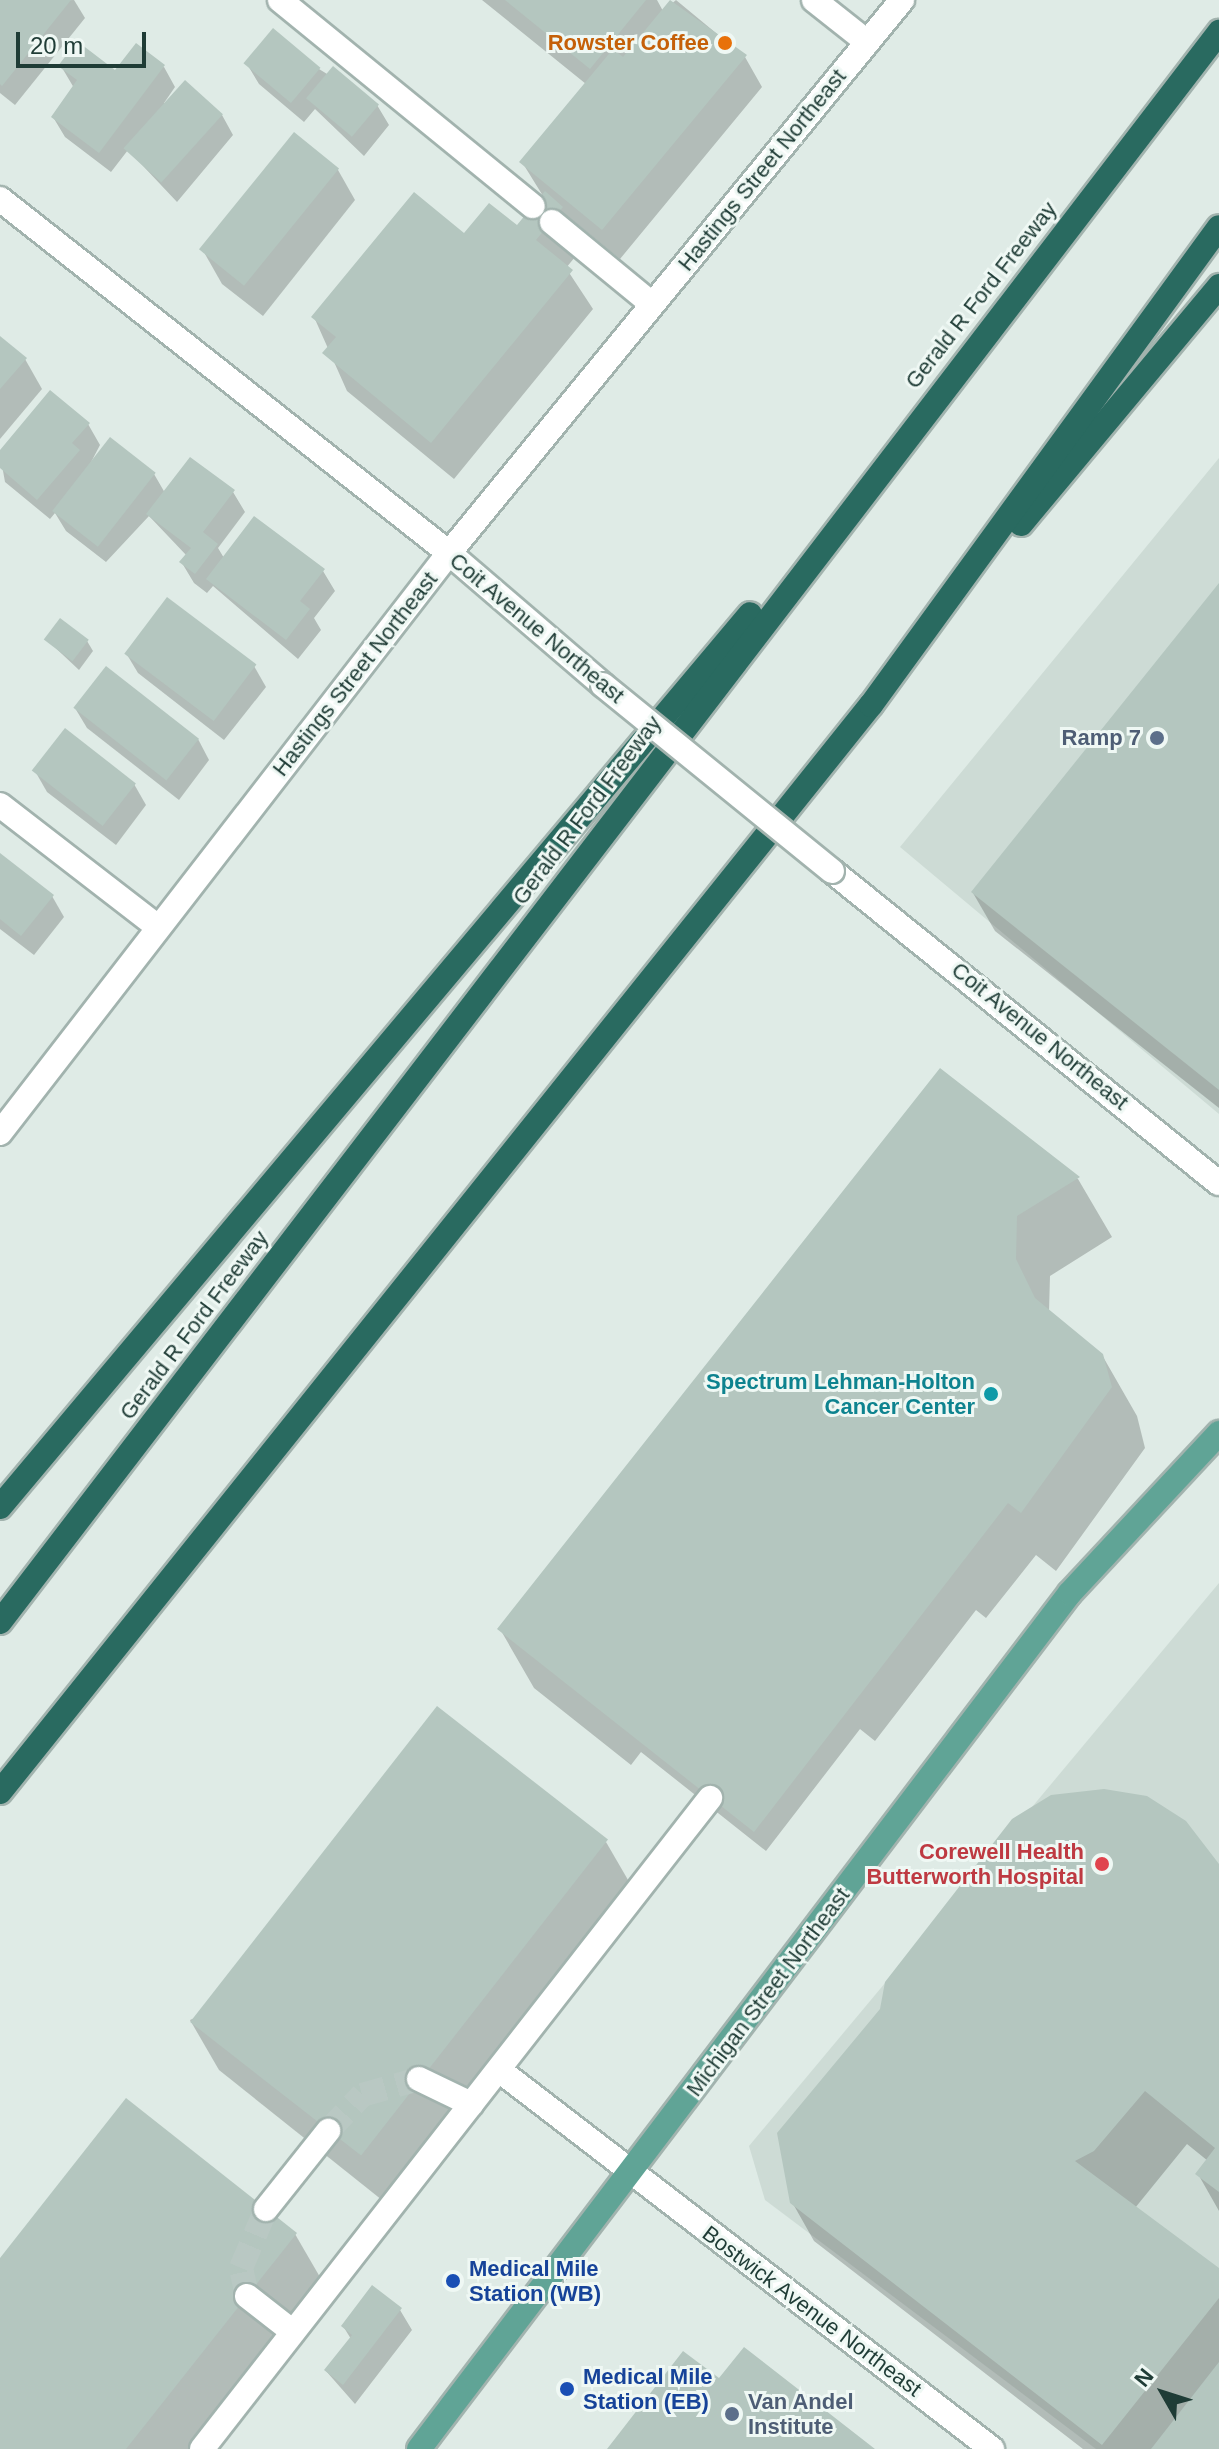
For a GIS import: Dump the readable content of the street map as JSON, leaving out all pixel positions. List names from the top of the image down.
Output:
{
  "streets": {
    "highway": ["Gerald R Ford Freeway"],
    "main road": ["Michigan Street Northeast"],
    "street": ["Hastings Street Northeast", "Coit Avenue Northeast", "Bostwick Avenue Northeast"]
  },
  "crossings": [
    ["Hastings Street Northeast", "Coit Avenue Northeast"],
    ["Michigan Street Northeast", "Bostwick Avenue Northeast"]
  ],
  "places": [
    "Rowster Coffee",
    "Ramp 7",
    "Spectrum Lehman-Holton Cancer Center",
    "Corewell Health Butterworth Hospital",
    "Medical Mile Station (WB)",
    "Medical Mile Station (EB)",
    "Van Andel Institute"
  ],
  "scale_bar": "20 m",
  "north": "top left"
}
